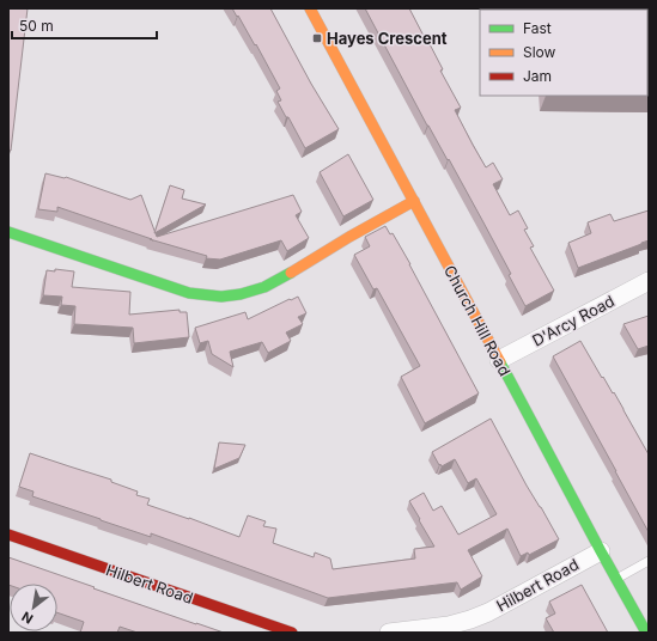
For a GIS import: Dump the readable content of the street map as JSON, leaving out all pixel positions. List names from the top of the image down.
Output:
{
  "streets": {
    "street": ["Church Hill Road", "D'Arcy Road", "Hilbert Road"]
  },
  "crossings": [
    ["Church Hill Road", "D'Arcy Road"],
    ["Church Hill Road", "Hilbert Road"]
  ],
  "places": {
    "transit": ["Hayes Crescent"]
  },
  "legend": ["Fast", "Slow", "Jam"],
  "scale_bar": "50 m",
  "north": "bottom left"
}
